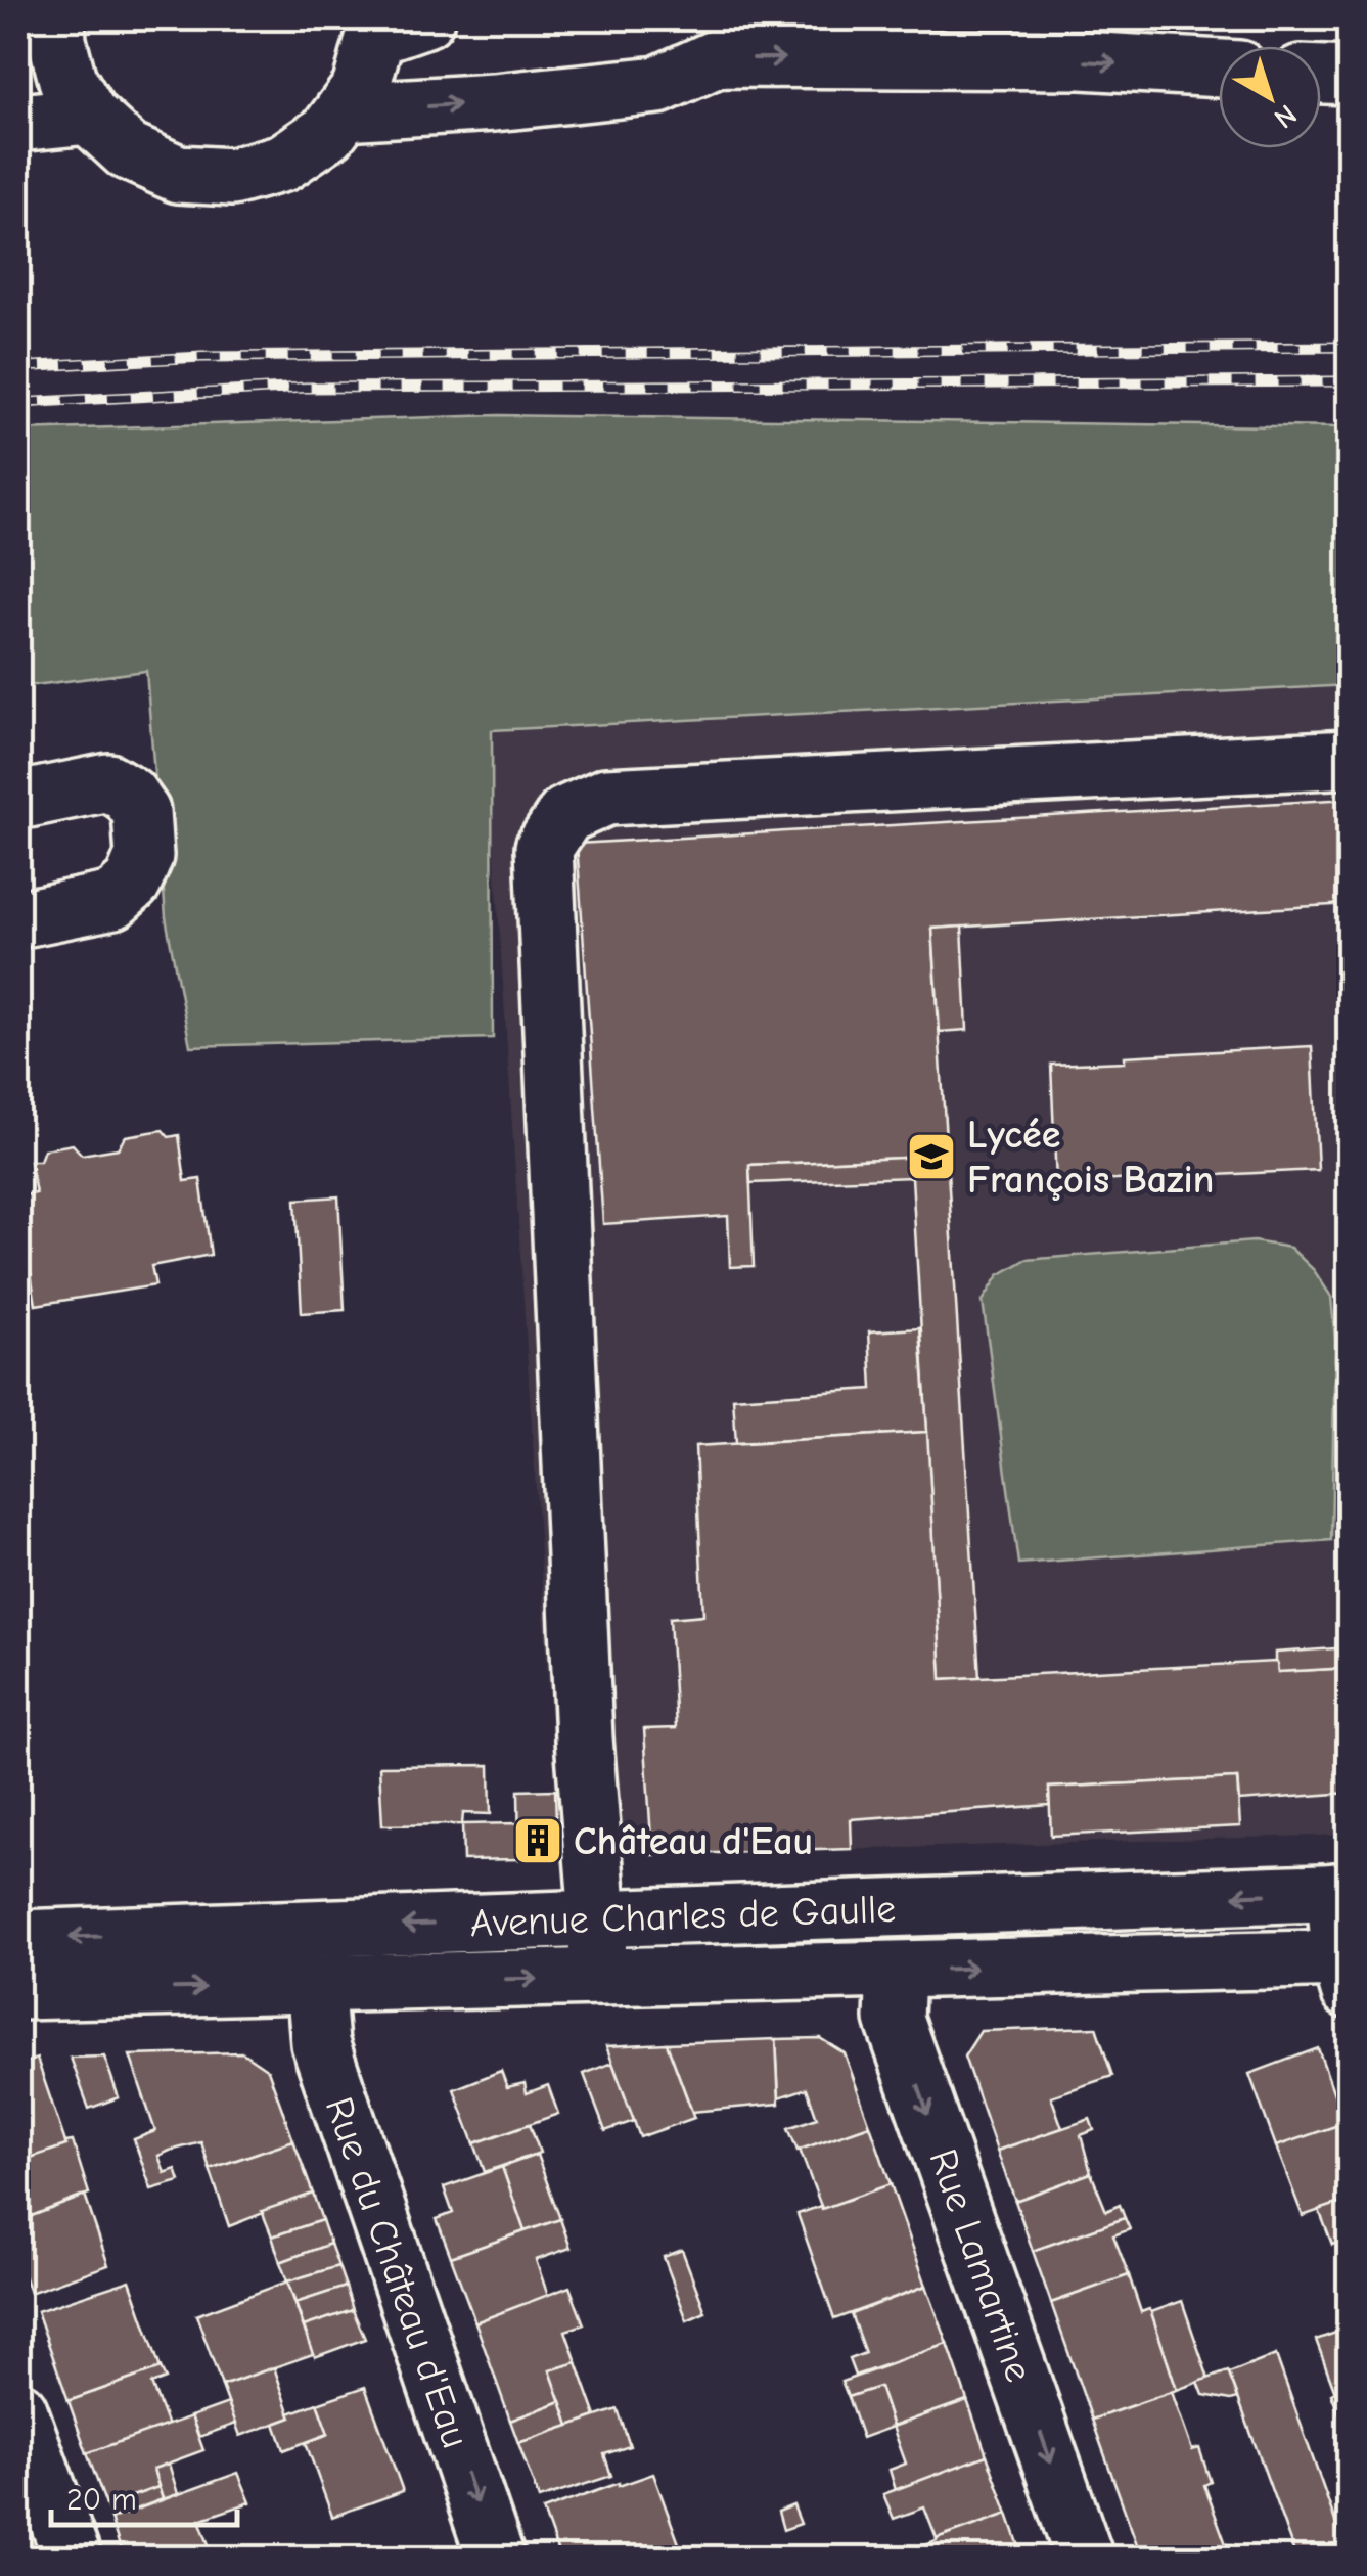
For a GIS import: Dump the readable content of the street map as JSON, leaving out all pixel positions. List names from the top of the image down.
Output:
{
  "streets": {
    "main road": ["Avenue Charles de Gaulle", "Rue Lamartine", "Rue du Château d'Eau"]
  },
  "crossings": [
    ["Avenue Charles de Gaulle", "Rue Lamartine"],
    ["Avenue Charles de Gaulle", "Rue du Château d'Eau"]
  ],
  "one_way": ["Rue Lamartine", "Rue du Château d'Eau"],
  "places": {
    "school or university": ["Lycée François Bazin"],
    "building": ["Château d'Eau"]
  },
  "scale_bar": "20 m",
  "north": "bottom right"
}
